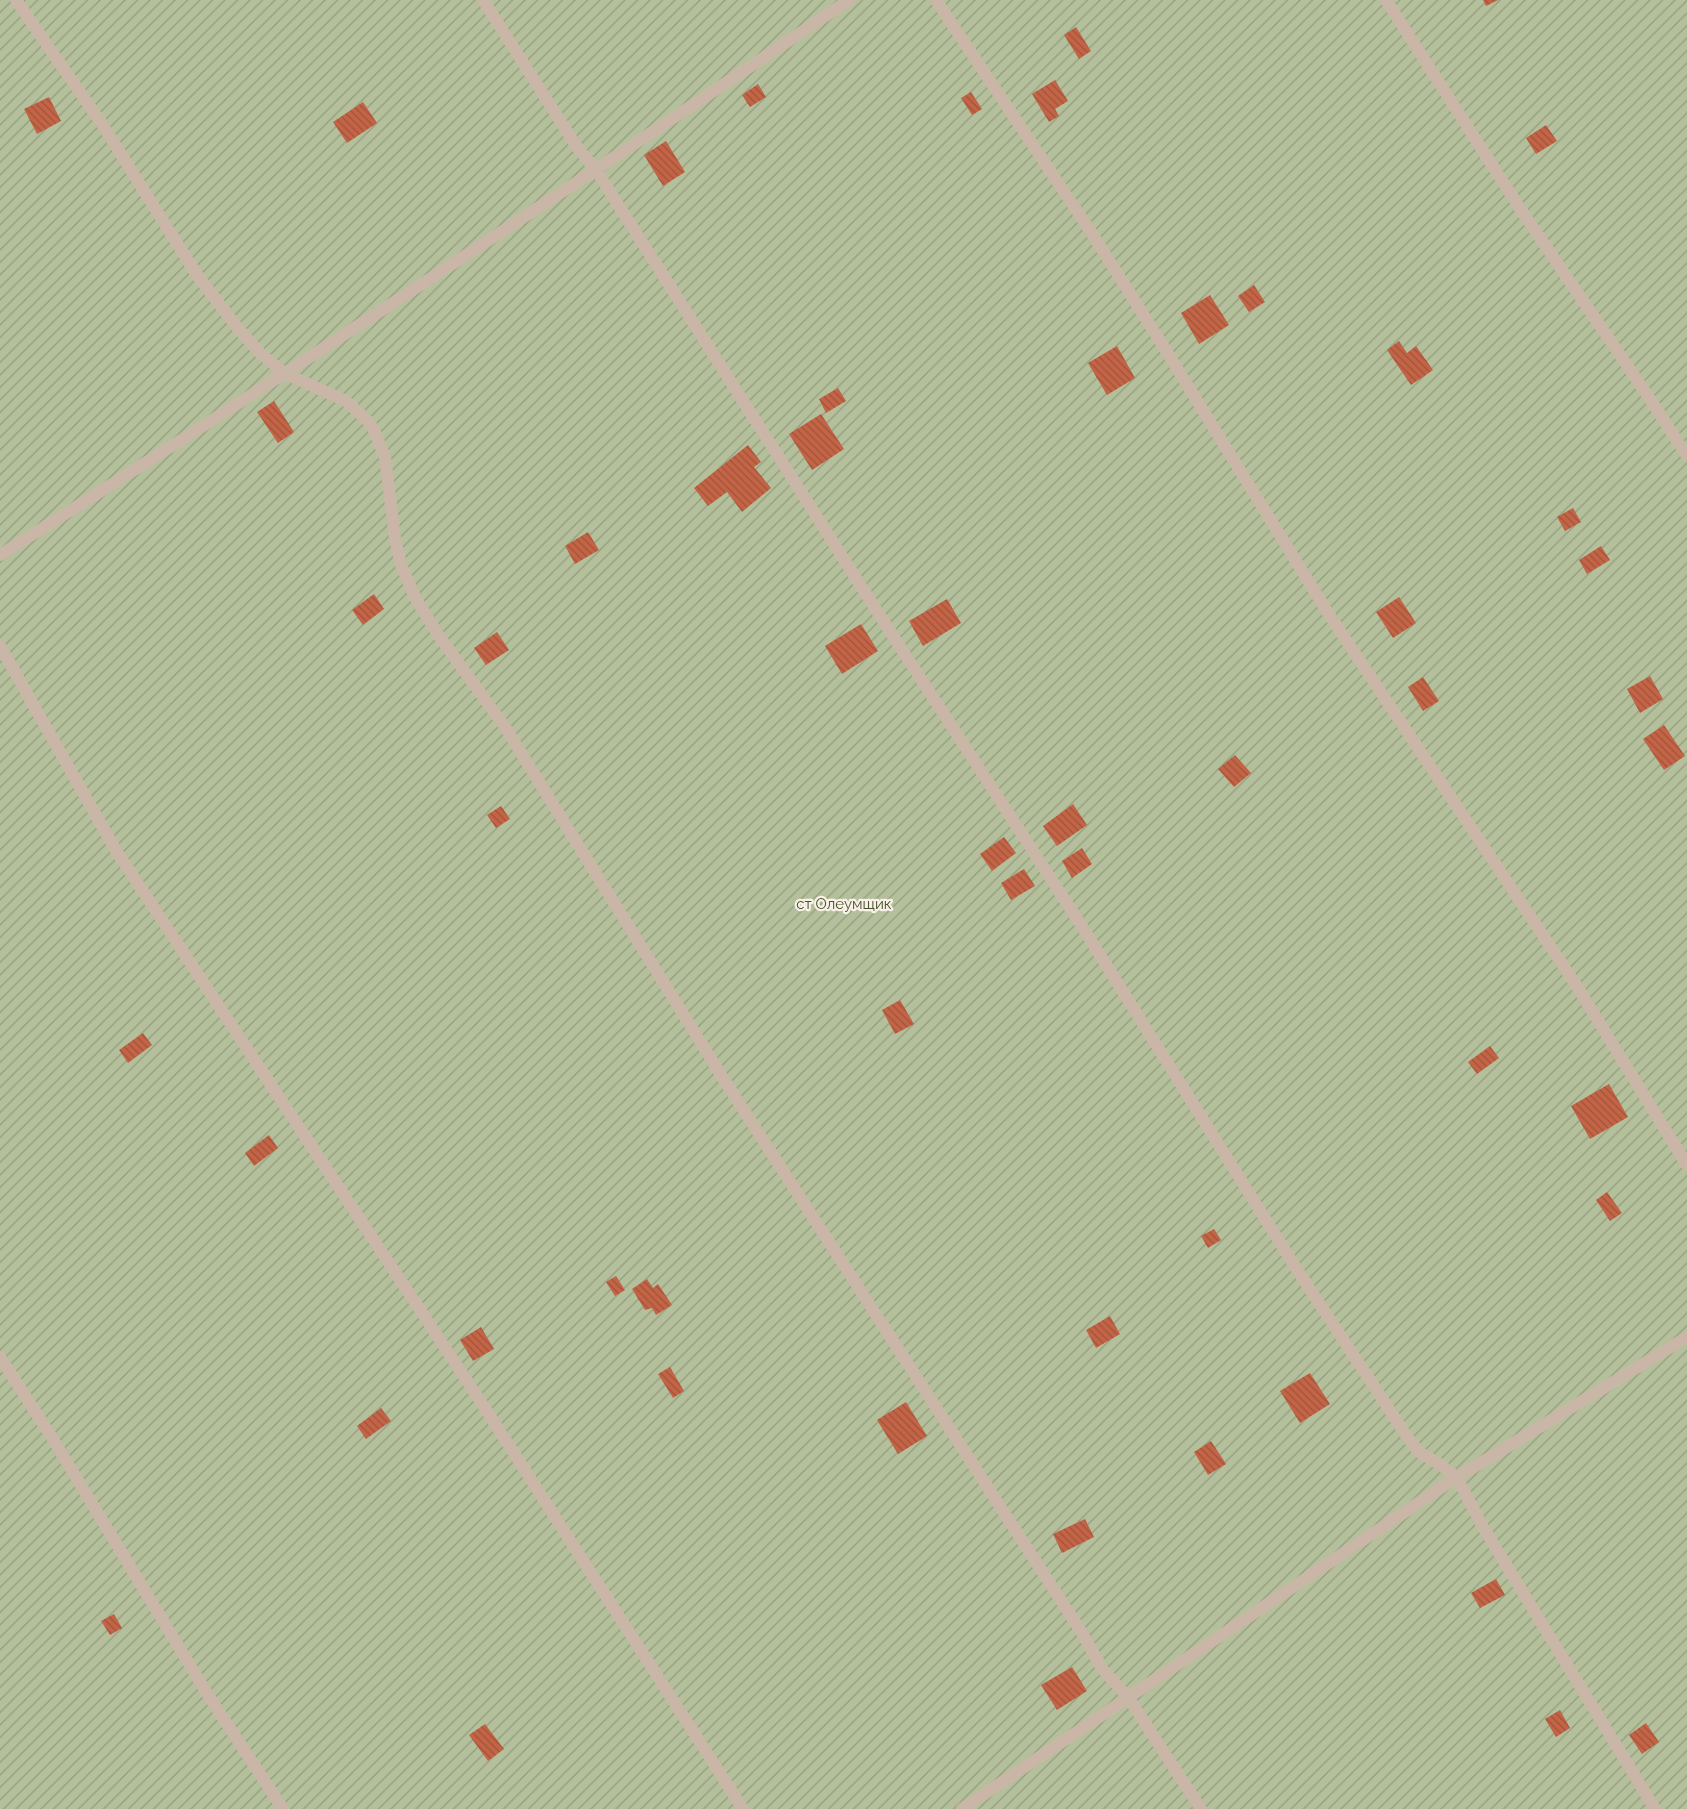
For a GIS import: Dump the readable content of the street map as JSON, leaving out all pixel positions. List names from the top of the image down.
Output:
{
  "parks": ["ст Олеумщик"]
}
